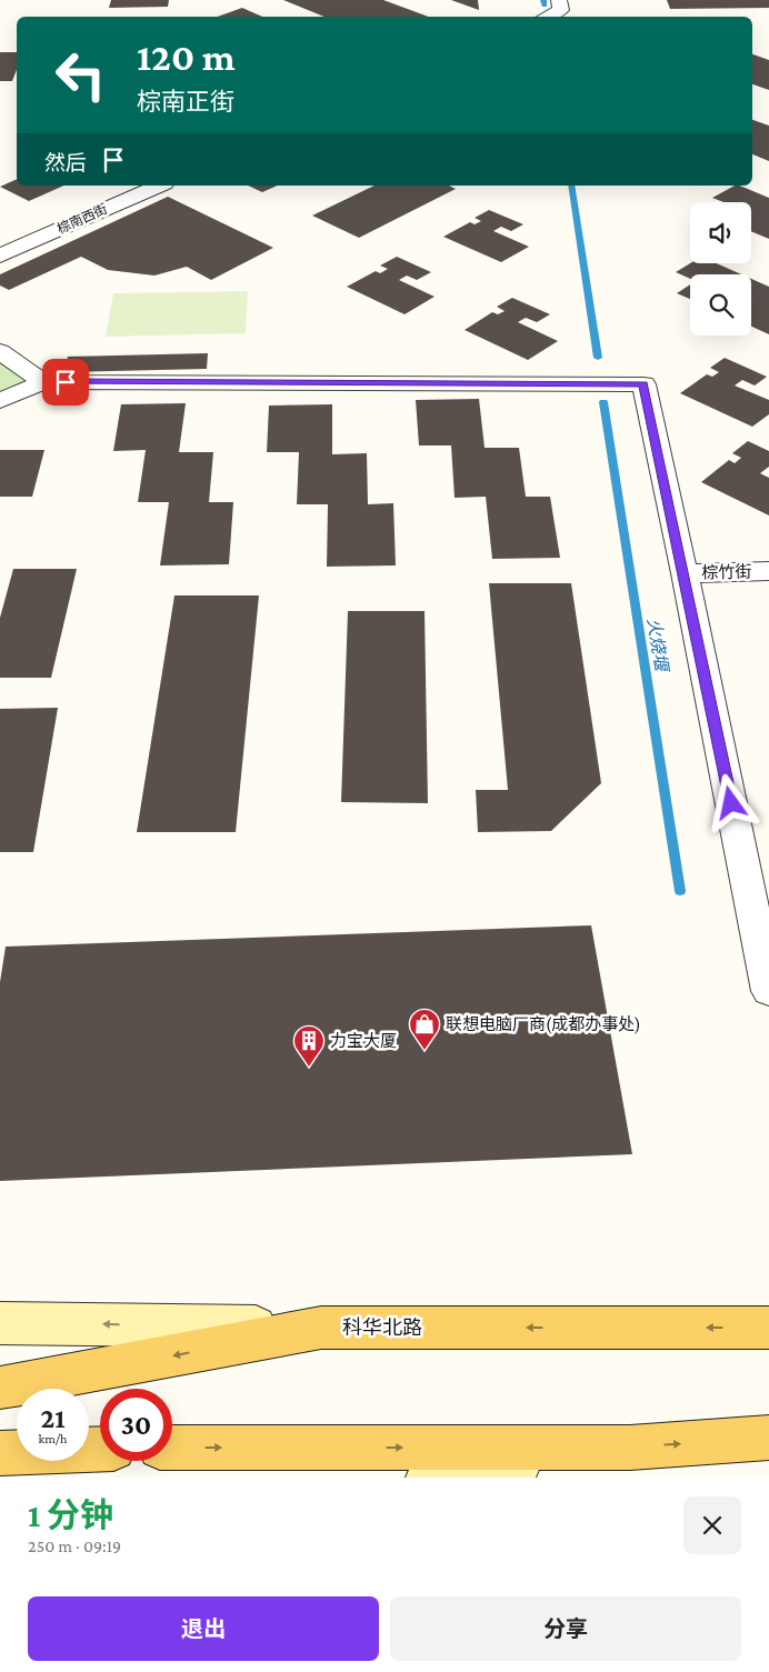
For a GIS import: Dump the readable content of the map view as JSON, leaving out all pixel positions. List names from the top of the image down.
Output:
{
  "streets": {
    "main road": ["科华北路"],
    "street": ["棕南西街", "棕竹街"]
  },
  "water": ["火烧堰"],
  "places": {
    "shop": ["联想电脑厂商(成都办事处)"],
    "building": ["力宝大厦"]
  },
  "page": {
    "turn": ["120 m", "棕南正街"],
    "then": "然后",
    "speed": "21 km/h",
    "limit": "30",
    "heading": ["1 分钟", "250 m · 09:19"],
    "buttons": ["退出", "分享"]
  }
}
